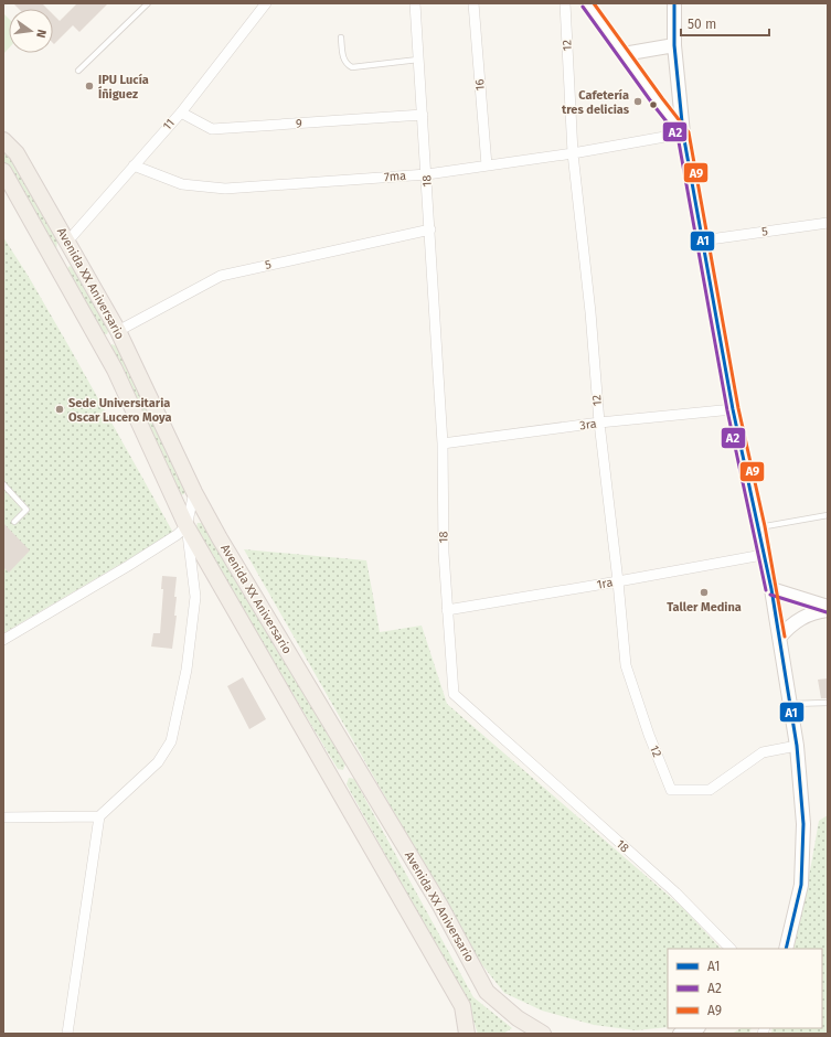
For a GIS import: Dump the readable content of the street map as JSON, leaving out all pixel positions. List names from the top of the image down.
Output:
{
  "streets": {
    "main road": ["Avenida XX Aniversario"],
    "street": [
      "12",
      "16",
      "9",
      "11",
      "7ma",
      "18",
      "5",
      "3ra",
      "1ra"
    ]
  },
  "crossings": [
    ["12", "7ma"],
    ["12", "3ra"],
    ["12", "1ra"],
    ["16", "7ma"],
    ["9", "11"],
    ["9", "18"],
    ["11", "7ma"],
    ["11", "Avenida XX Aniversario"],
    ["7ma", "18"],
    ["18", "5"],
    ["18", "3ra"],
    ["18", "1ra"],
    ["5", "Avenida XX Aniversario"]
  ],
  "places": [
    "IPU Lucía Íñiguez",
    "Cafetería tres delicias",
    "Sede Universitaria Oscar Lucero Moya",
    "Taller Medina"
  ],
  "lines": ["transit line A1", "transit line A9", "transit line A2"],
  "legend": ["A1", "A2", "A9"],
  "scale_bar": "50 m",
  "north": "right"
}
